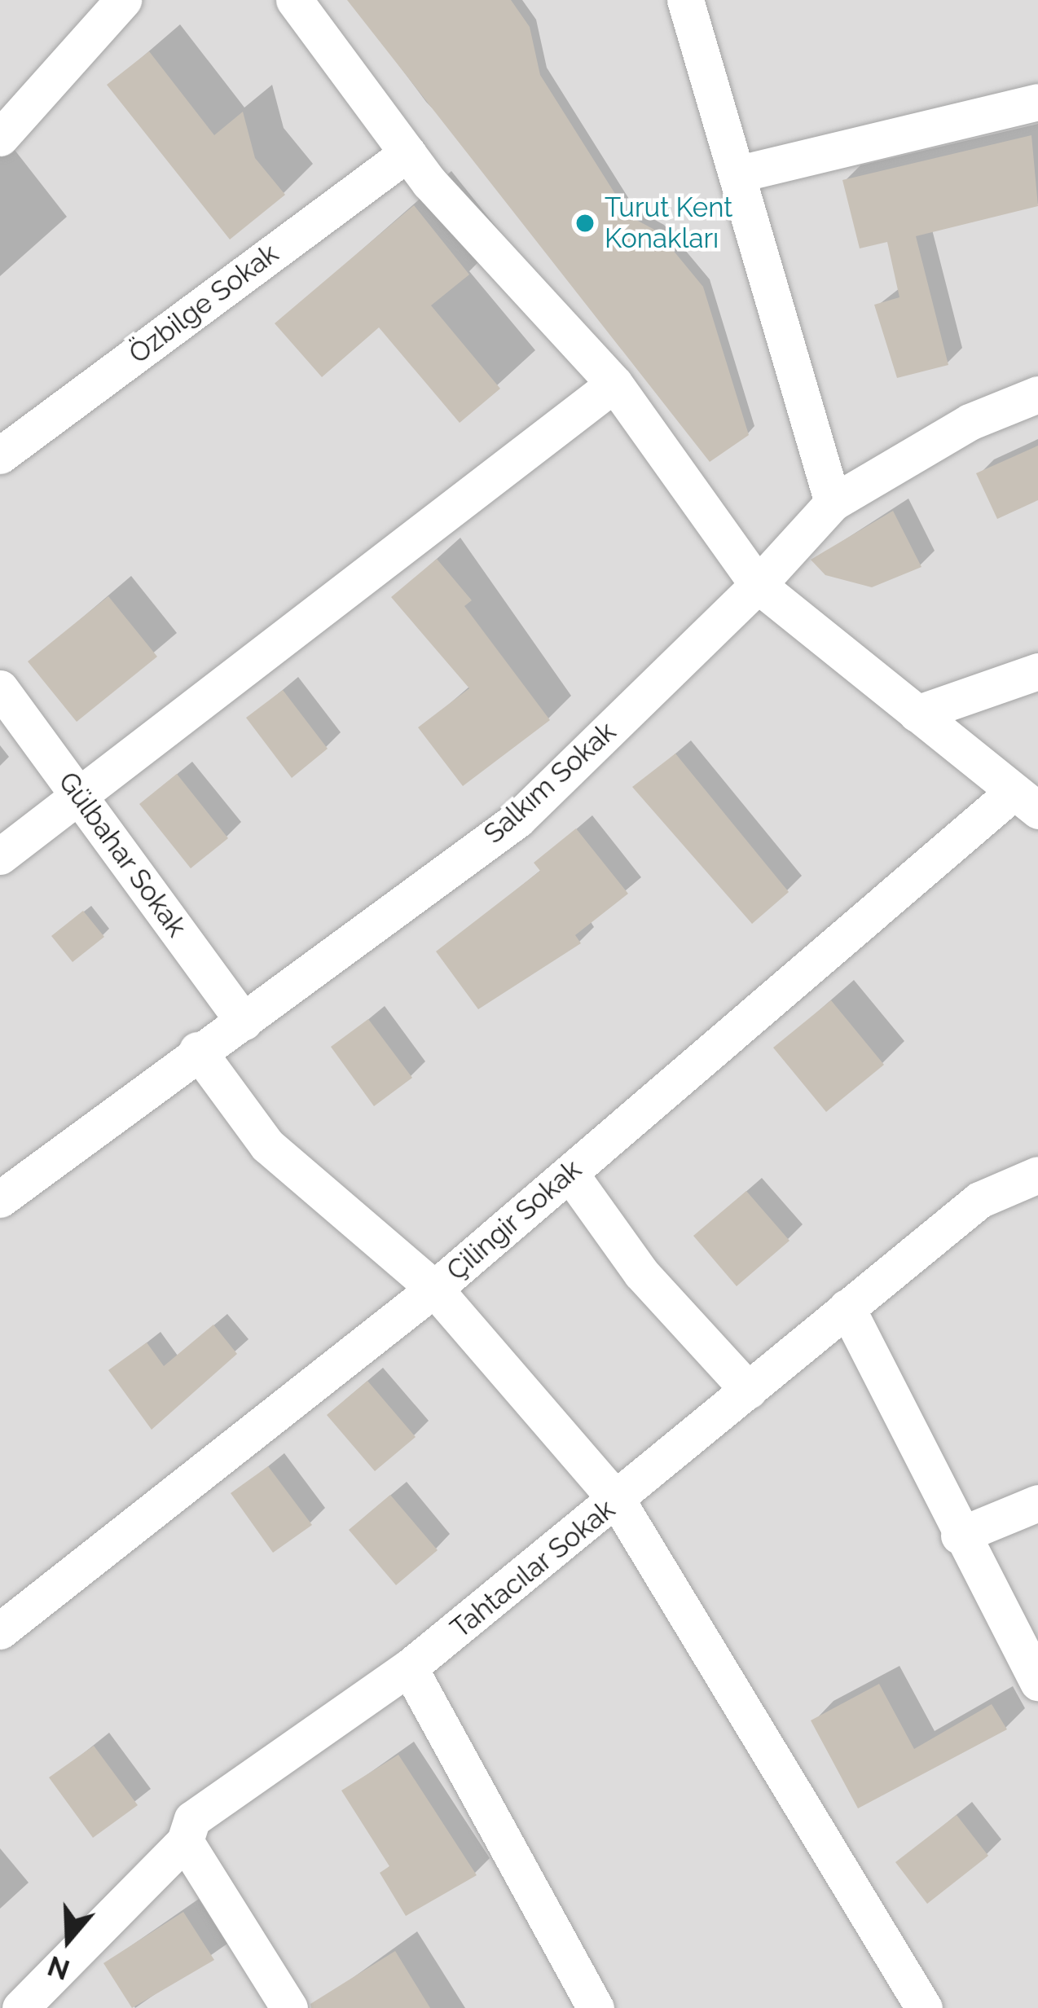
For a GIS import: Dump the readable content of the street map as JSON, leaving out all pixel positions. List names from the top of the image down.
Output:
{
  "streets": {
    "street": [
      "Özbilge Sokak",
      "Salkım Sokak",
      "Gülbahar Sokak",
      "Çilingir Sokak",
      "Tahtacılar Sokak"
    ]
  },
  "crossings": [
    ["Salkım Sokak", "Gülbahar Sokak"]
  ],
  "places": ["Turut Kent Konakları"],
  "north": "bottom"
}
